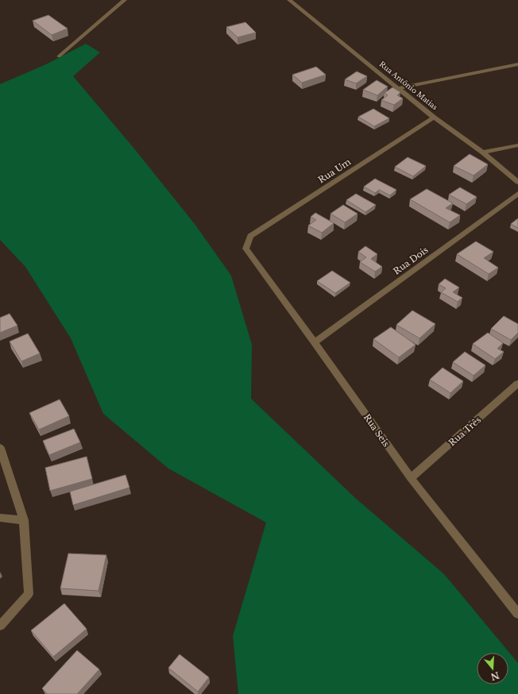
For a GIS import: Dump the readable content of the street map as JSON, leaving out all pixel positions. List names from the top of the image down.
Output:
{
  "streets": {
    "street": [
      "Rua Antônio Matias",
      "Rua Um",
      "Rua Dois",
      "Rua Seis",
      "Rua Três"
    ]
  },
  "crossings": [
    ["Rua Antônio Matias", "Rua Um"],
    ["Rua Um", "Rua Seis"],
    ["Rua Dois", "Rua Seis"],
    ["Rua Seis", "Rua Três"]
  ],
  "north": "bottom"
}
